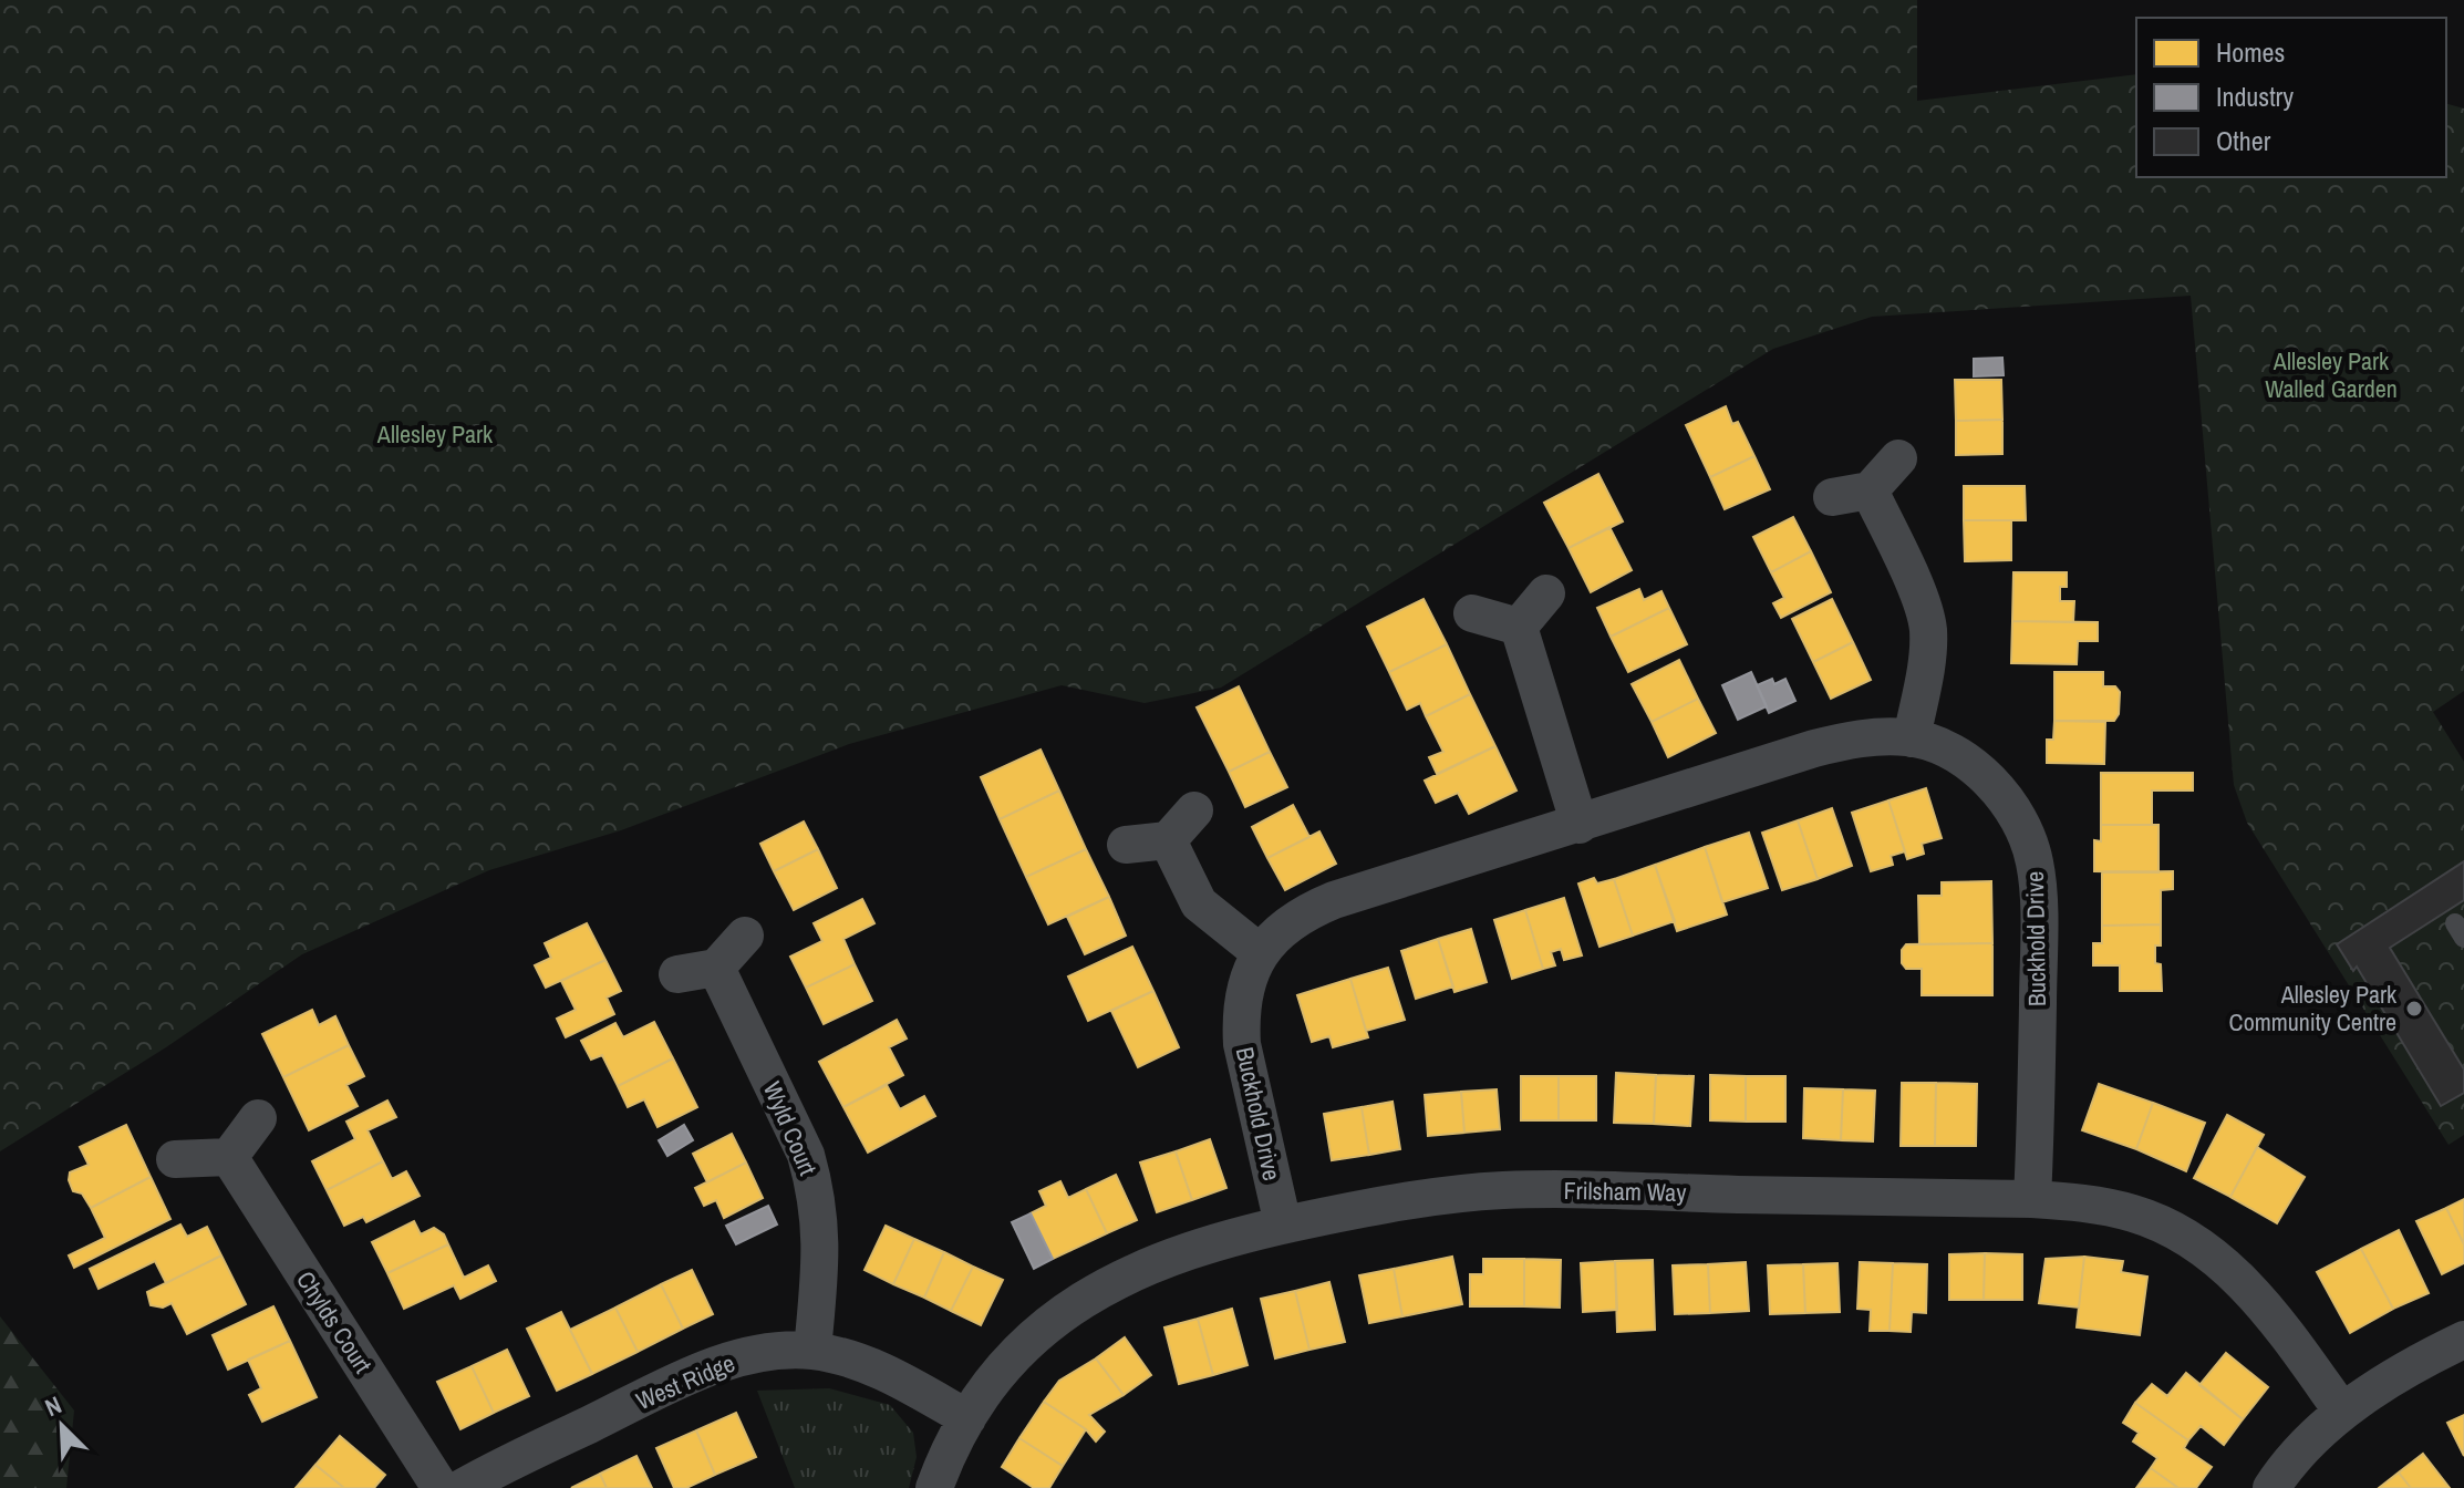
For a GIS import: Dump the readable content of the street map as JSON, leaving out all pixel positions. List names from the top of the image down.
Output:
{
  "streets": {
    "street": [
      "Buckhold Drive",
      "Wyld Court",
      "Frilsham Way",
      "Chylds Court",
      "West Ridge"
    ]
  },
  "crossings": [
    ["Buckhold Drive", "Frilsham Way"],
    ["Wyld Court", "West Ridge"],
    ["Frilsham Way", "West Ridge"]
  ],
  "parks": ["Allesley Park Walled Garden", "Allesley Park"],
  "places": ["Allesley Park Community Centre"],
  "legend": ["Homes", "Industry", "Other"],
  "north": "top left"
}
